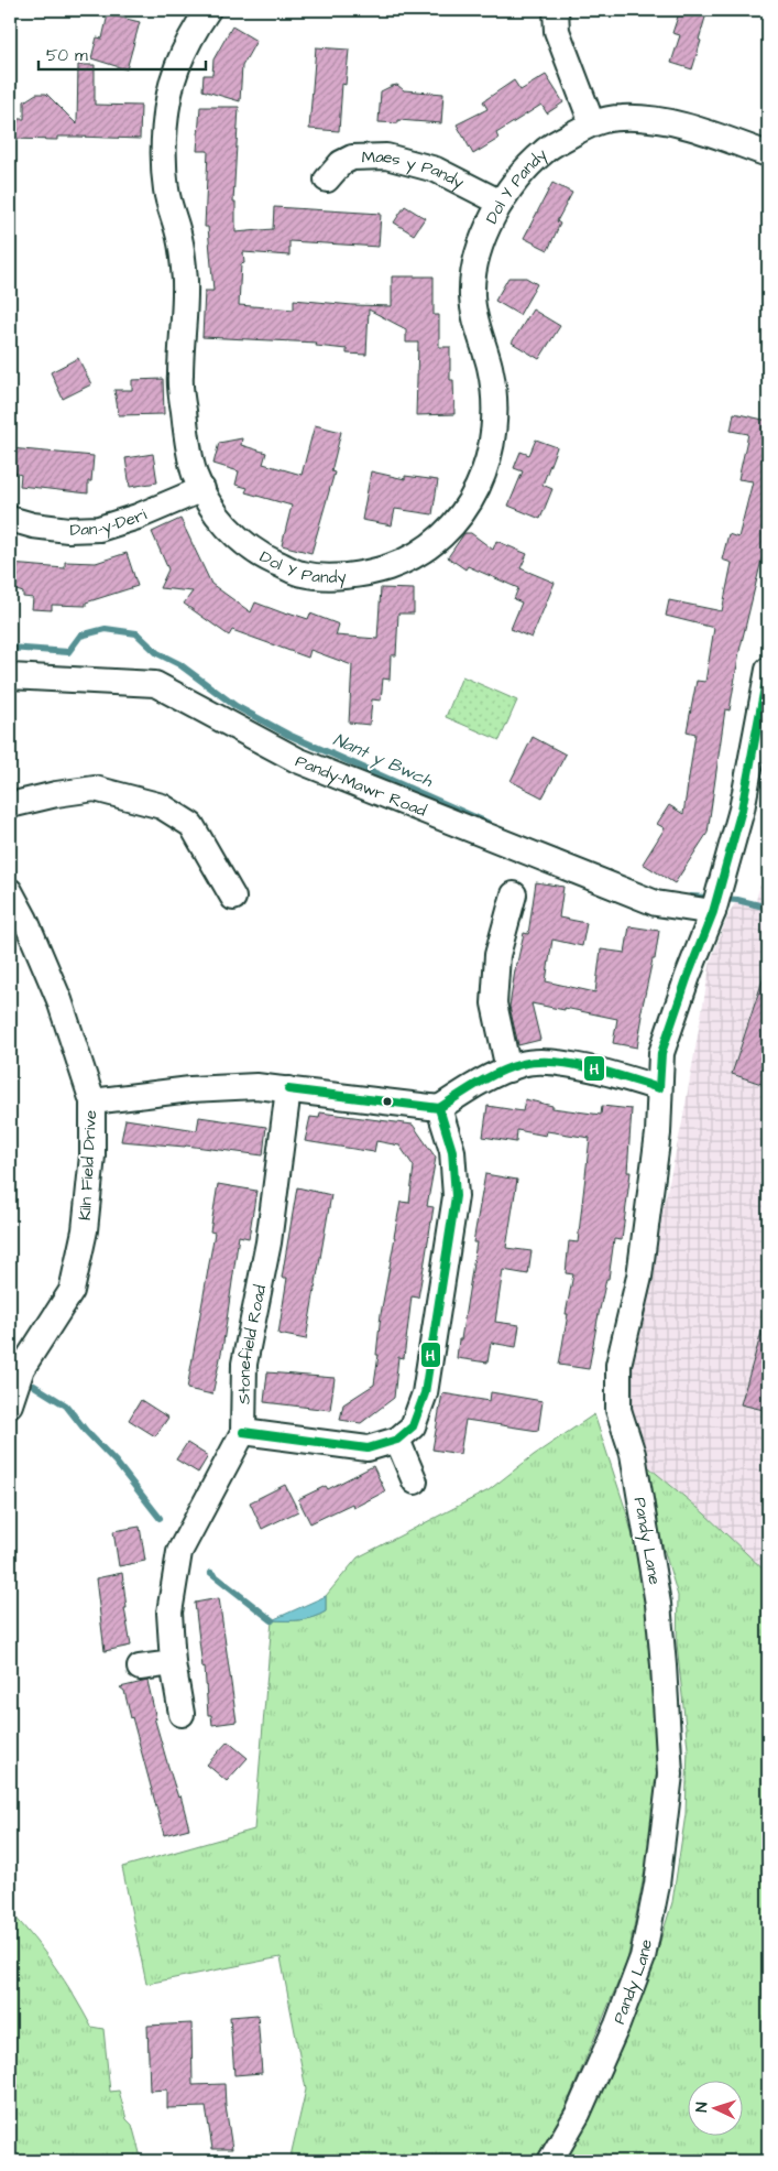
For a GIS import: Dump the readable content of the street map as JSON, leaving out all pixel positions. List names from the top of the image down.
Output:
{
  "streets": {
    "street": [
      "Maes y Pandy",
      "Dol Y Pandy",
      "Dan-y-Deri",
      "Pandy-Mawr Road",
      "Kiln Field Drive",
      "Stonefield Road",
      "Pandy Lane"
    ]
  },
  "crossings": [
    ["Maes y Pandy", "Dol Y Pandy"],
    ["Dol Y Pandy", "Dan-y-Deri"],
    ["Pandy-Mawr Road", "Pandy Lane"]
  ],
  "water": ["Nant y Bwch"],
  "lines": ["transit line H"],
  "scale_bar": "50 m",
  "north": "left"
}
